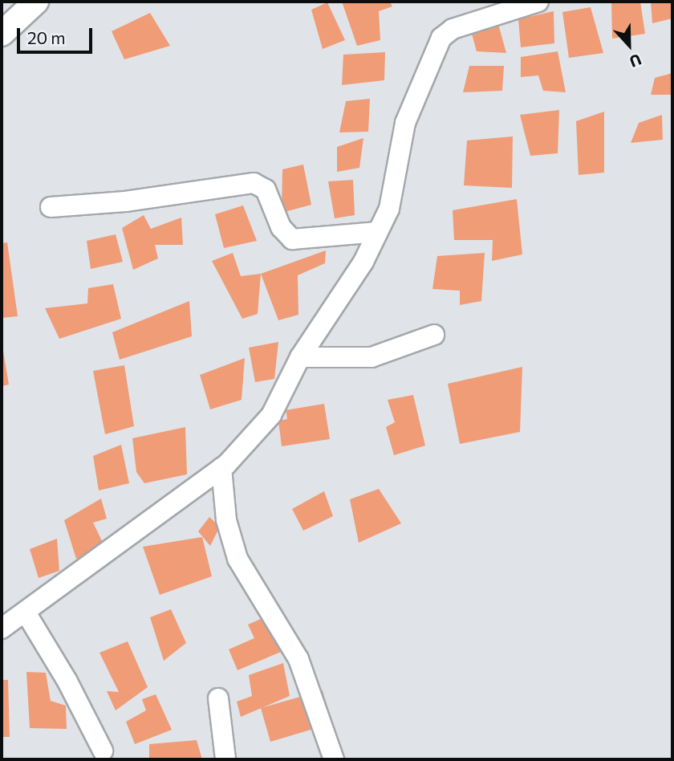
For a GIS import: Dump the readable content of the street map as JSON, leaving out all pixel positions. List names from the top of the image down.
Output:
{
  "scale_bar": "20 m",
  "north": "bottom"
}
